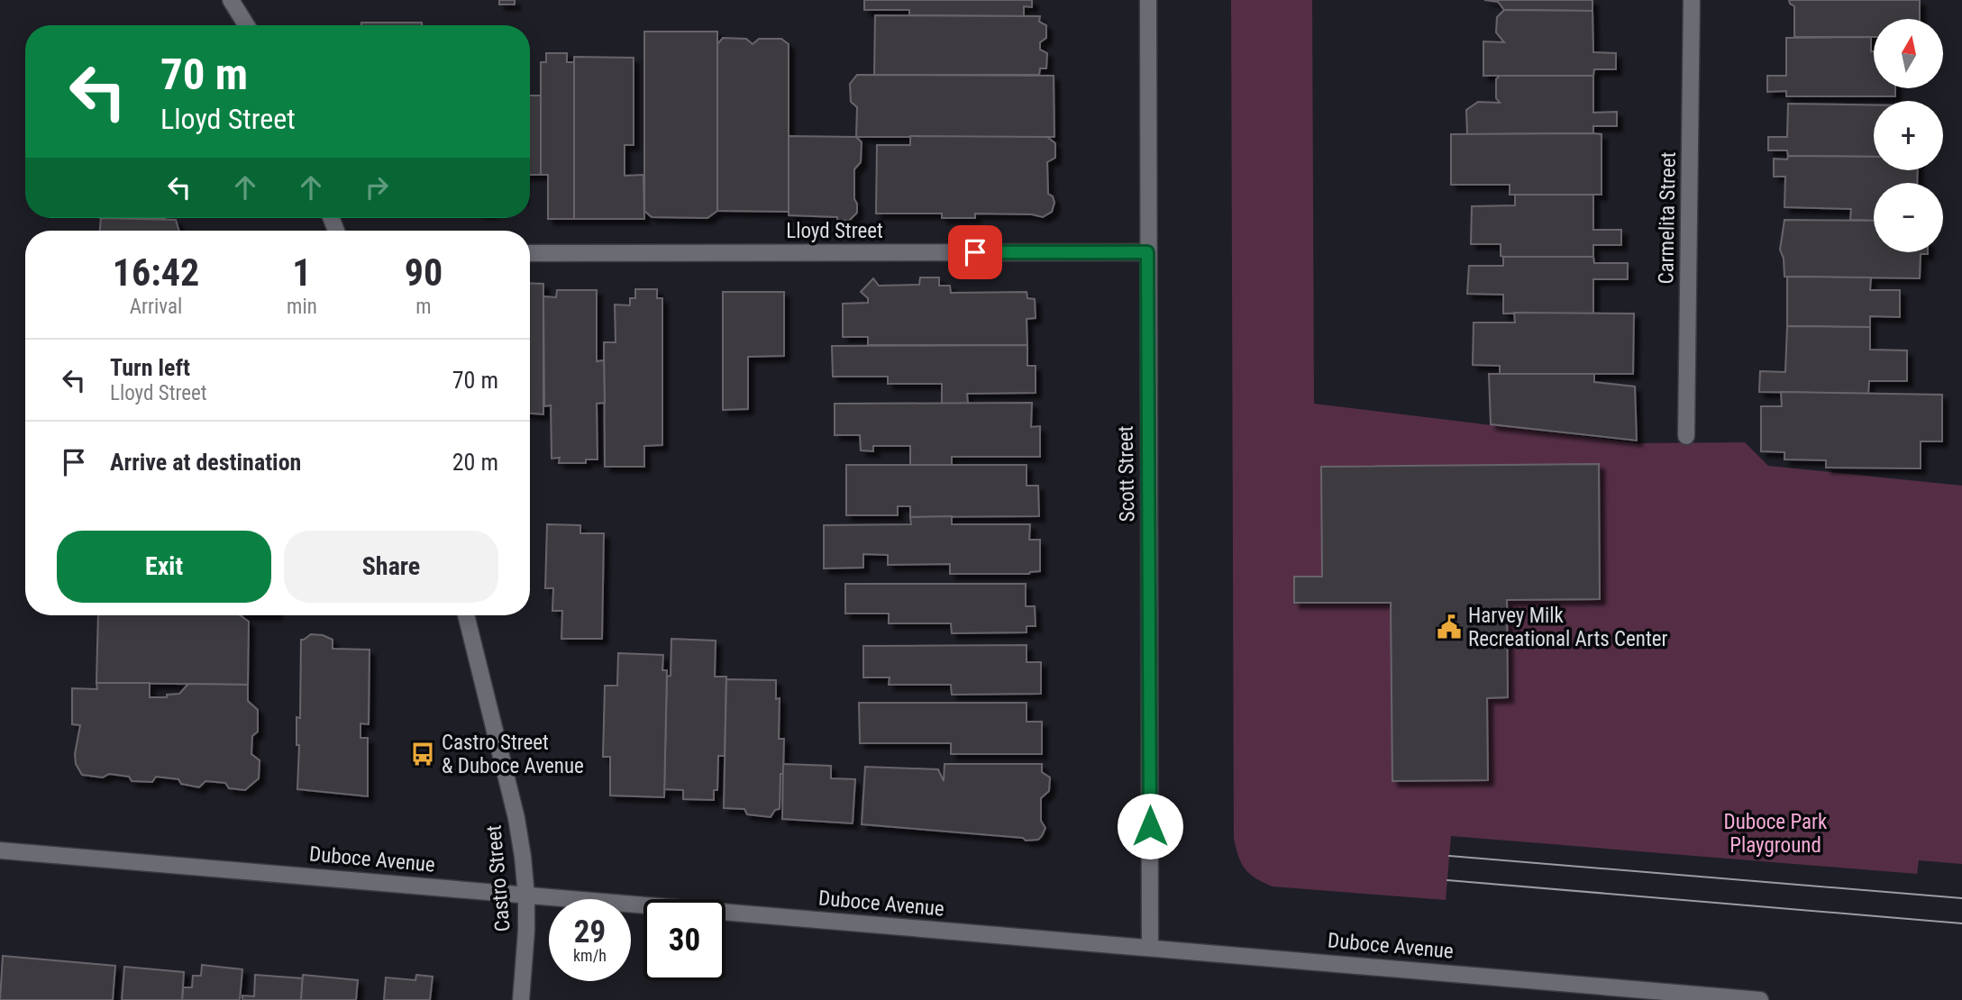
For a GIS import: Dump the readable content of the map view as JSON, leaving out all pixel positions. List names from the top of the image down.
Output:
{
  "streets": {
    "street": [
      "Carmelita Street",
      "Lloyd Street",
      "Scott Street",
      "Duboce Avenue",
      "Castro Street"
    ]
  },
  "crossings": [
    ["Lloyd Street", "Scott Street"],
    ["Scott Street", "Duboce Avenue"],
    ["Duboce Avenue", "Castro Street"]
  ],
  "parks": ["Duboce Park Playground"],
  "places": {
    "public building": ["Harvey Milk Recreational Arts Center"],
    "bus stop": ["Castro Street & Duboce Avenue"]
  },
  "north": "top",
  "page": {
    "map_buttons": ["+", "−"],
    "turn": ["70 m", "Lloyd Street"],
    "eta": [
      "16:42",
      "Arrival",
      "1",
      "min",
      "90",
      "m"
    ],
    "list": [
      {
        "name": "Turn left",
        "note": "Lloyd Street",
        "value": "70 m"
      },
      {
        "name": "Arrive at destination",
        "value": "20 m"
      }
    ],
    "buttons": ["Exit", "Share"],
    "speed": "29 km/h",
    "limit": "30"
  }
}
